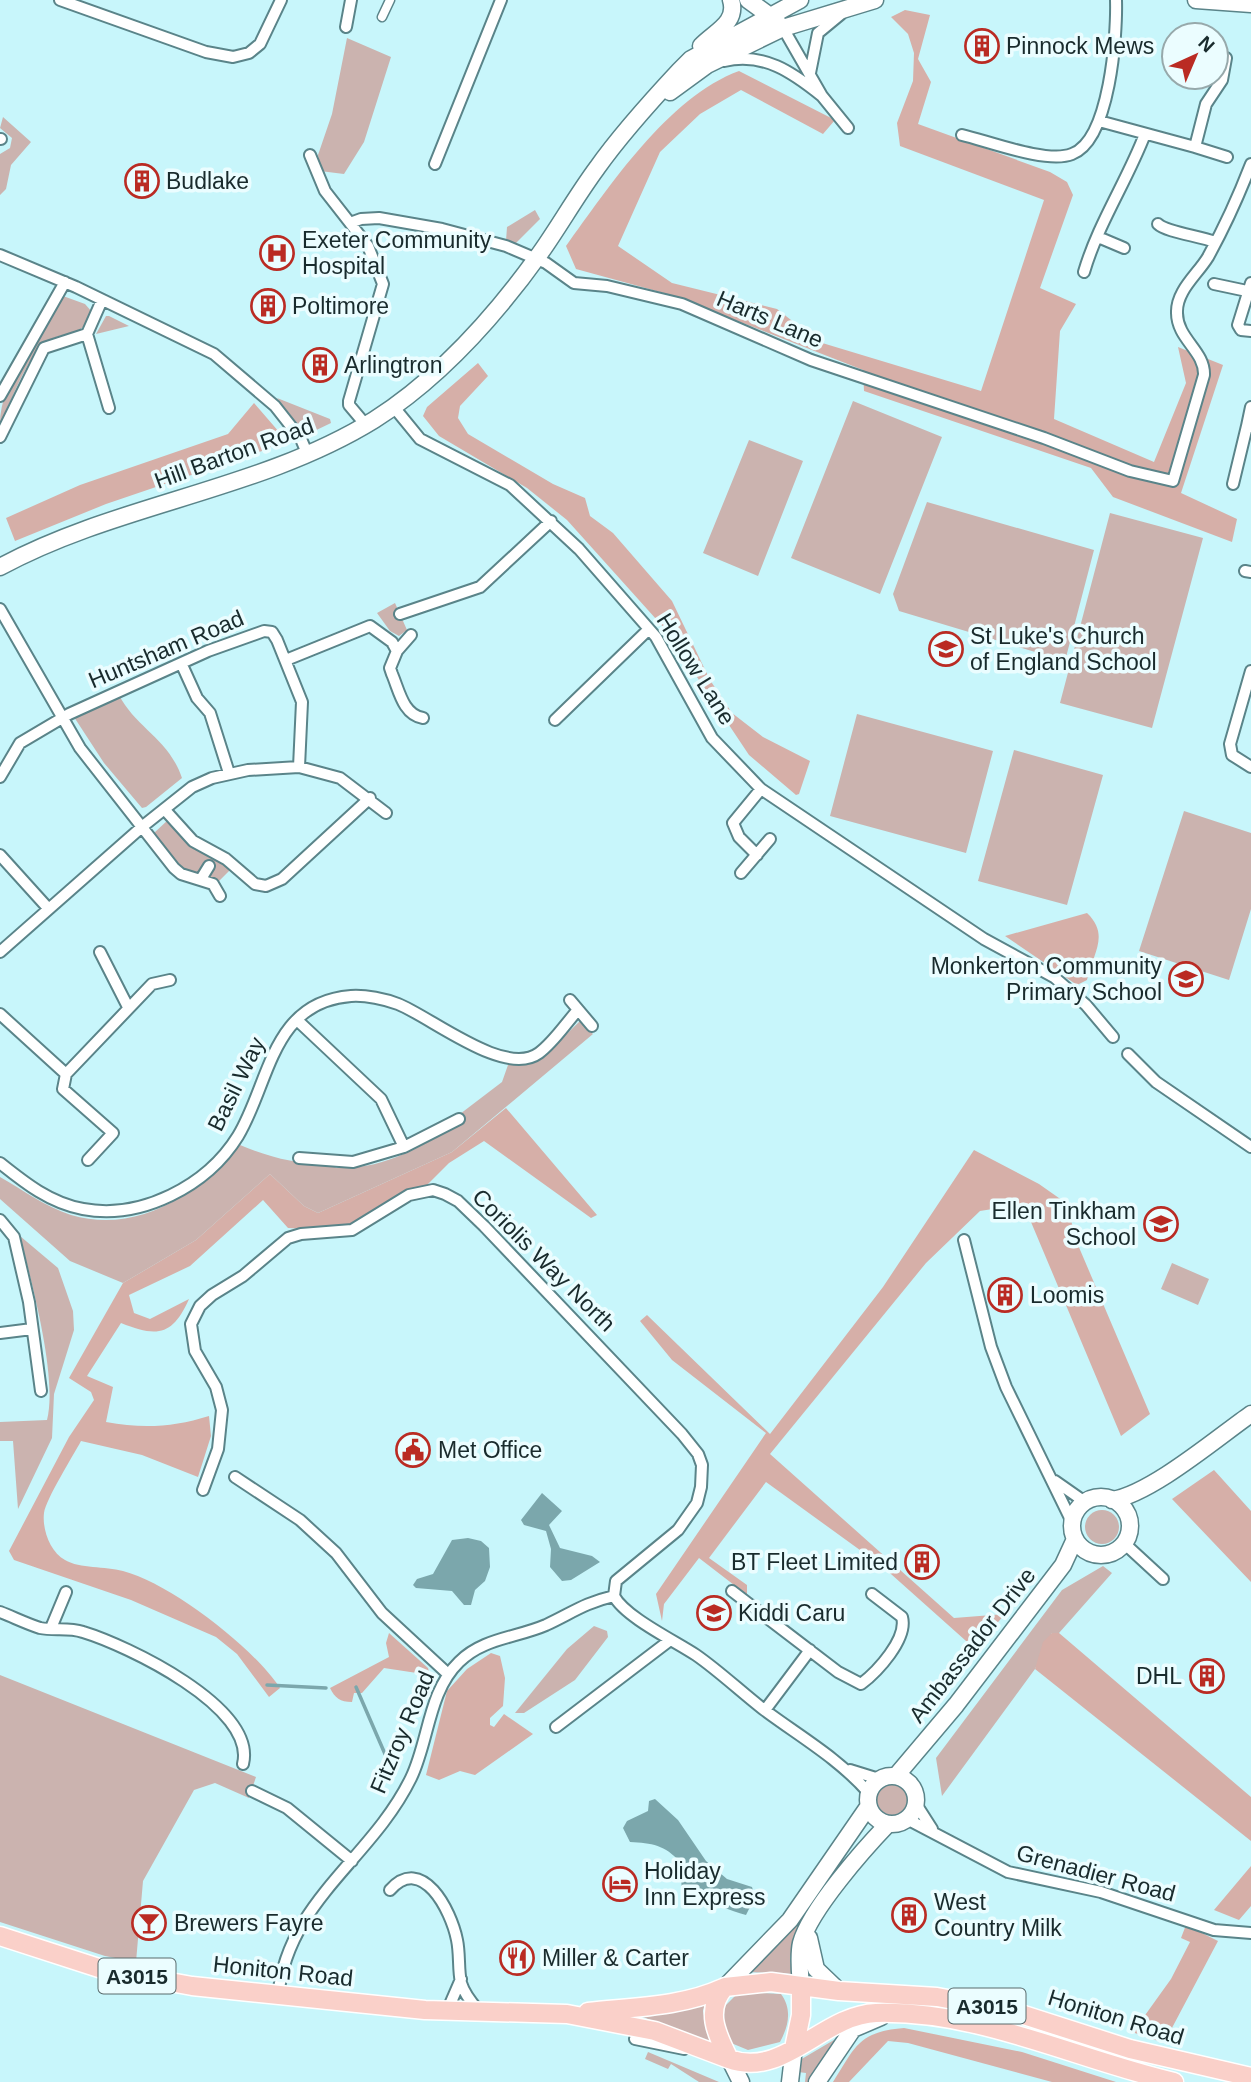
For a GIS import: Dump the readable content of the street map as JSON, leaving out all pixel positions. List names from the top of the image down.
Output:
{
  "streets": {
    "main road": [
      "Hill Barton Road",
      "Ambassador Drive",
      "Honiton Road",
      "A3015"
    ],
    "street": [
      "Harts Lane",
      "Huntsham Road",
      "Hollow Lane",
      "Basil Way",
      "Coriolis Way North",
      "Fitzroy Road",
      "Grenadier Road"
    ]
  },
  "crossings": [
    ["Harts Lane", "Hill Barton Road"],
    ["Hill Barton Road", "Hollow Lane"],
    ["Coriolis Way North", "Fitzroy Road"],
    ["Ambassador Drive", "Grenadier Road"],
    ["Fitzroy Road", "Honiton Road"]
  ],
  "places": {
    "building": [
      "Pinnock Mews",
      "Budlake",
      "Poltimore",
      "Arlingtron",
      "Loomis",
      "BT Fleet Limited",
      "DHL",
      "West Country Milk"
    ],
    "hospital": ["Exeter Community Hospital"],
    "school or university": [
      "St Luke's Church of England School",
      "Monkerton Community Primary School",
      "Ellen Tinkham School",
      "Kiddi Caru"
    ],
    "public building": ["Met Office"],
    "hotel": ["Holiday Inn Express"],
    "bar": ["Brewers Fayre"],
    "restaurant": ["Miller & Carter"]
  },
  "north": "top right"
}
